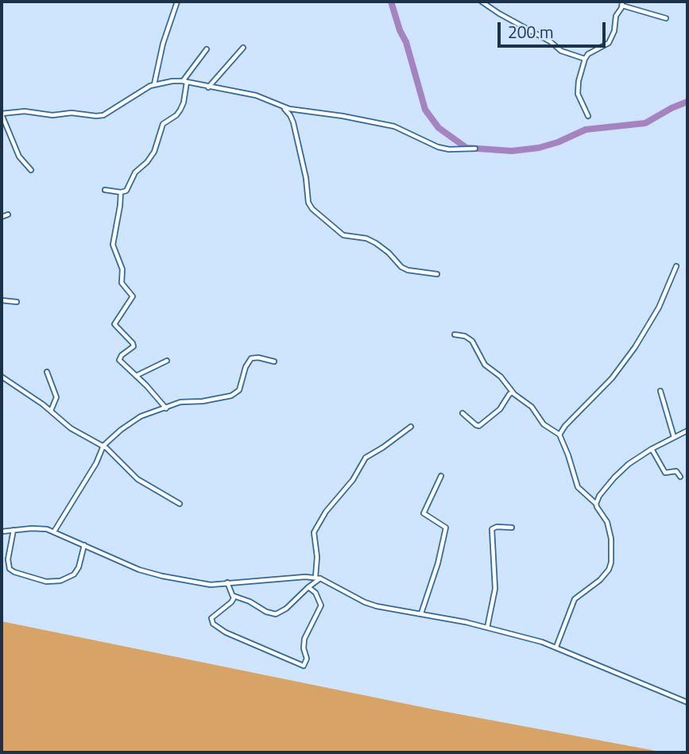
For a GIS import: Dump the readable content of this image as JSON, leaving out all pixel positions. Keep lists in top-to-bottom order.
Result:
{
  "scale_bar": "200 m"
}
